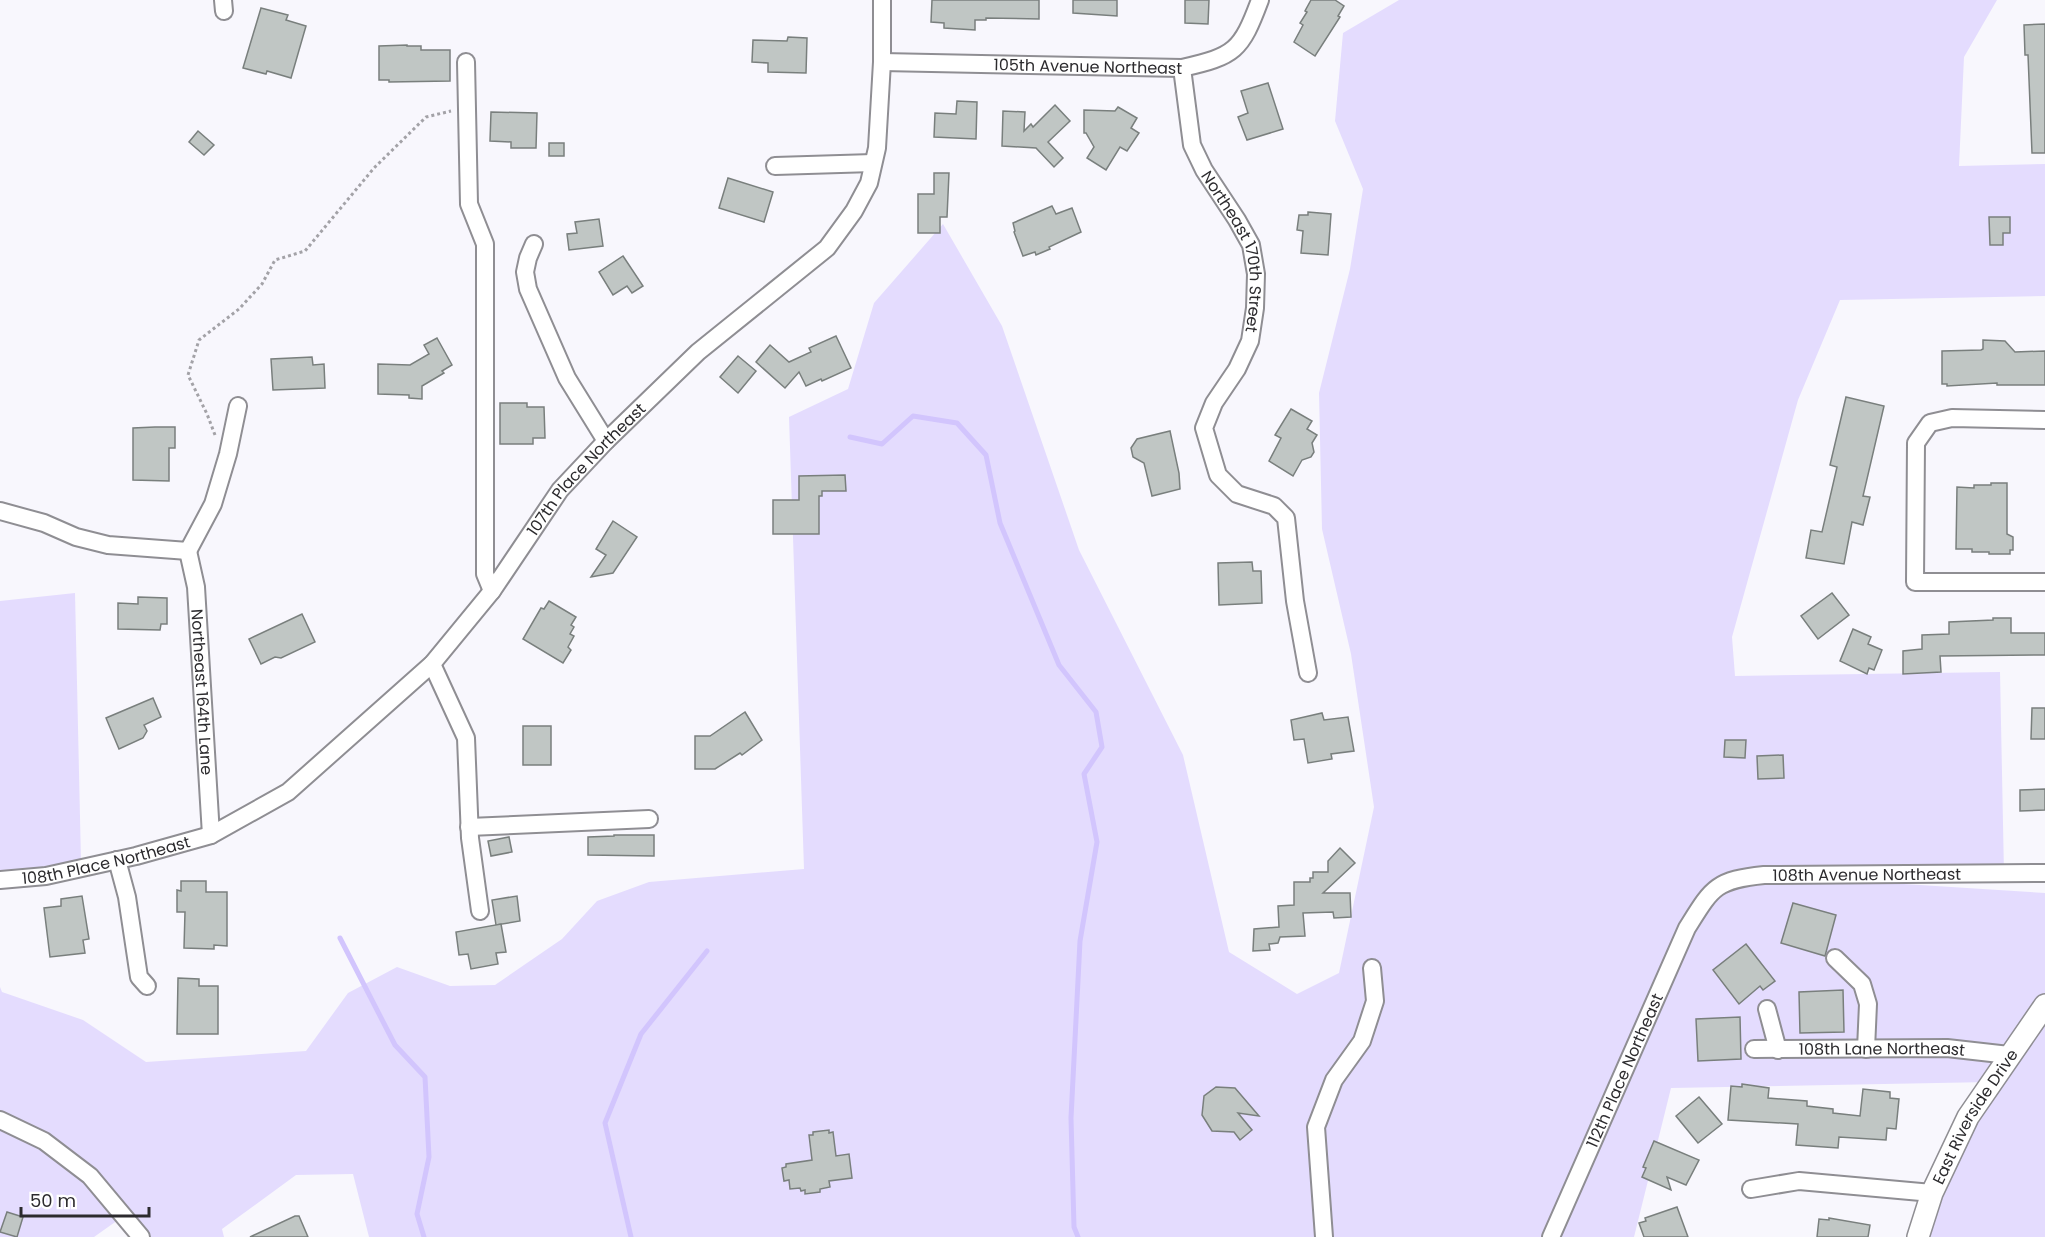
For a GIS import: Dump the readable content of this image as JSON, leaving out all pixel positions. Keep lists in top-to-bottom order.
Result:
{
  "streets": {
    "main road": ["East Riverside Drive"],
    "street": [
      "105th Avenue Northeast",
      "Northeast 170th Street",
      "107th Place Northeast",
      "Northeast 164th Lane",
      "108th Place Northeast",
      "108th Avenue Northeast",
      "108th Lane Northeast",
      "112th Place Northeast"
    ]
  },
  "crossings": [
    ["105th Avenue Northeast", "Northeast 170th Street"],
    ["105th Avenue Northeast", "107th Place Northeast"],
    ["107th Place Northeast", "Northeast 164th Lane"],
    ["107th Place Northeast", "108th Place Northeast"],
    ["Northeast 164th Lane", "108th Place Northeast"],
    ["108th Avenue Northeast", "112th Place Northeast"],
    ["108th Lane Northeast", "East Riverside Drive"]
  ],
  "scale_bar": "50 m"
}
